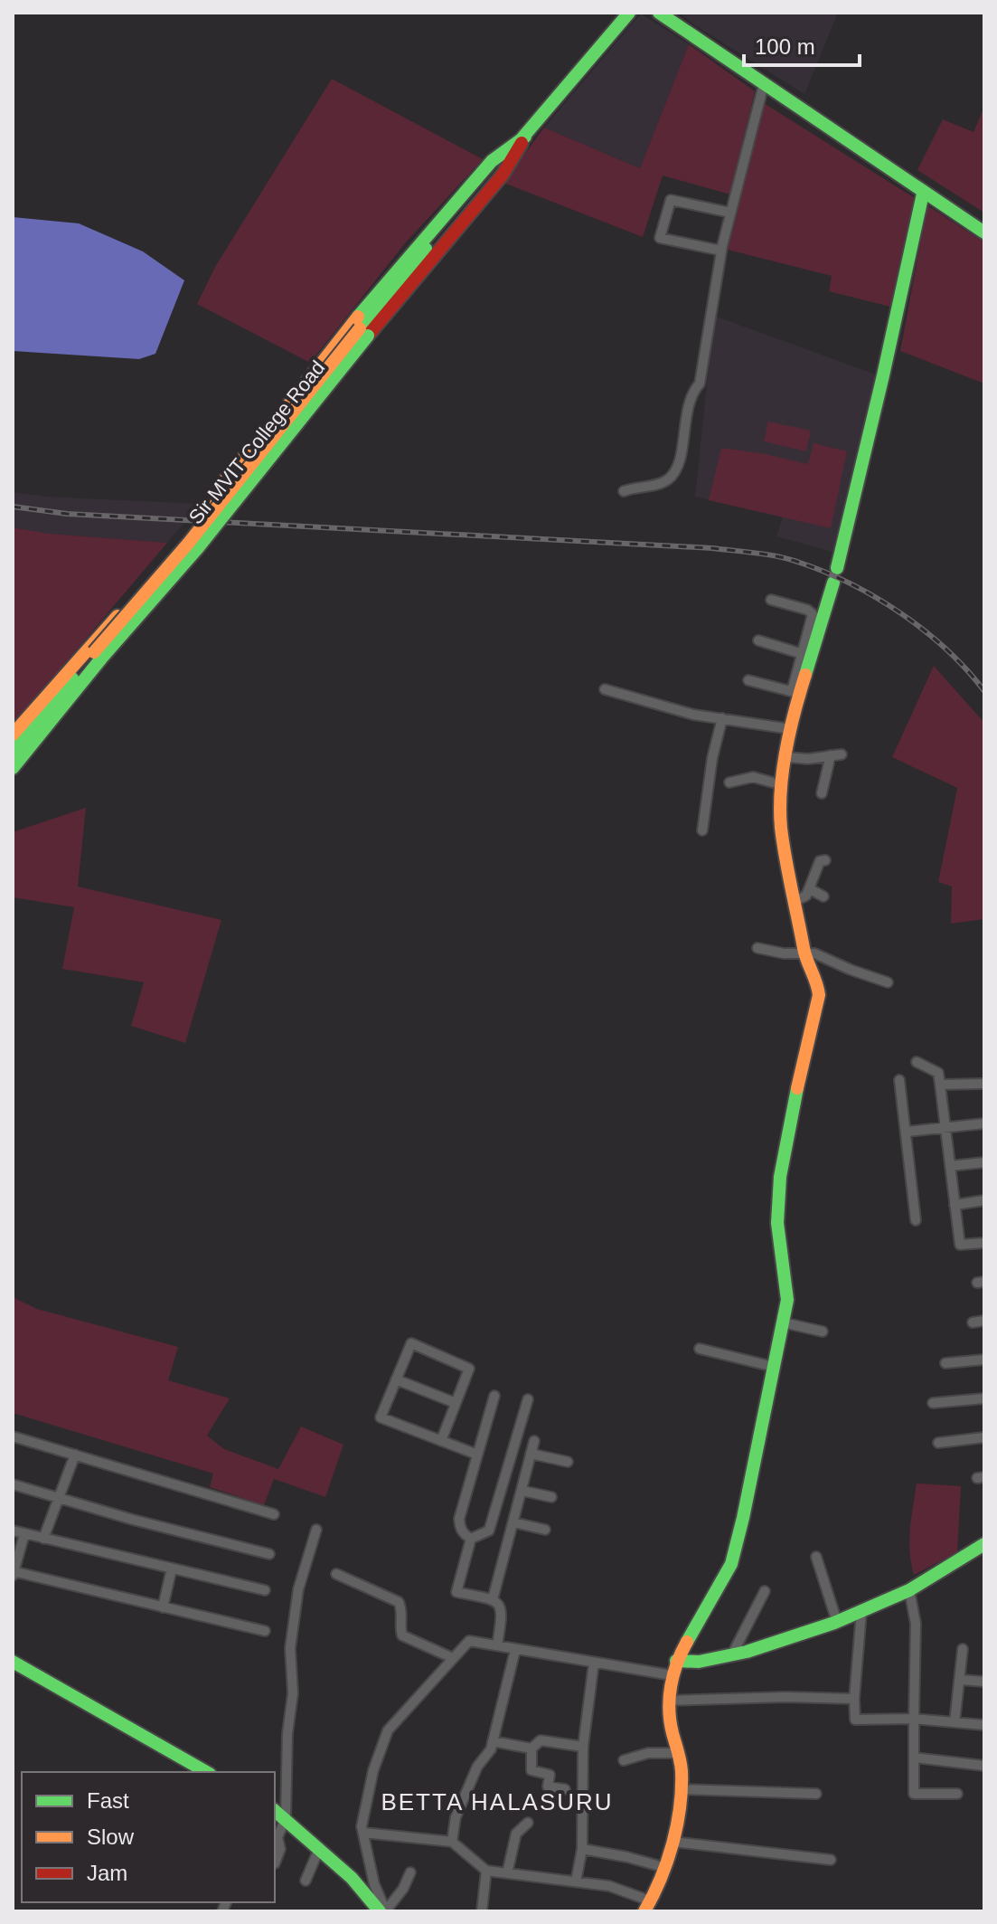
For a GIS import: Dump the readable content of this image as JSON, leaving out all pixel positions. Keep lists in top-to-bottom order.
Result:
{
  "streets": {
    "street": ["Sir MVIT College Road"]
  },
  "districts": ["BETTA HALASURU"],
  "legend": ["Fast", "Slow", "Jam"],
  "scale_bar": "100 m"
}
